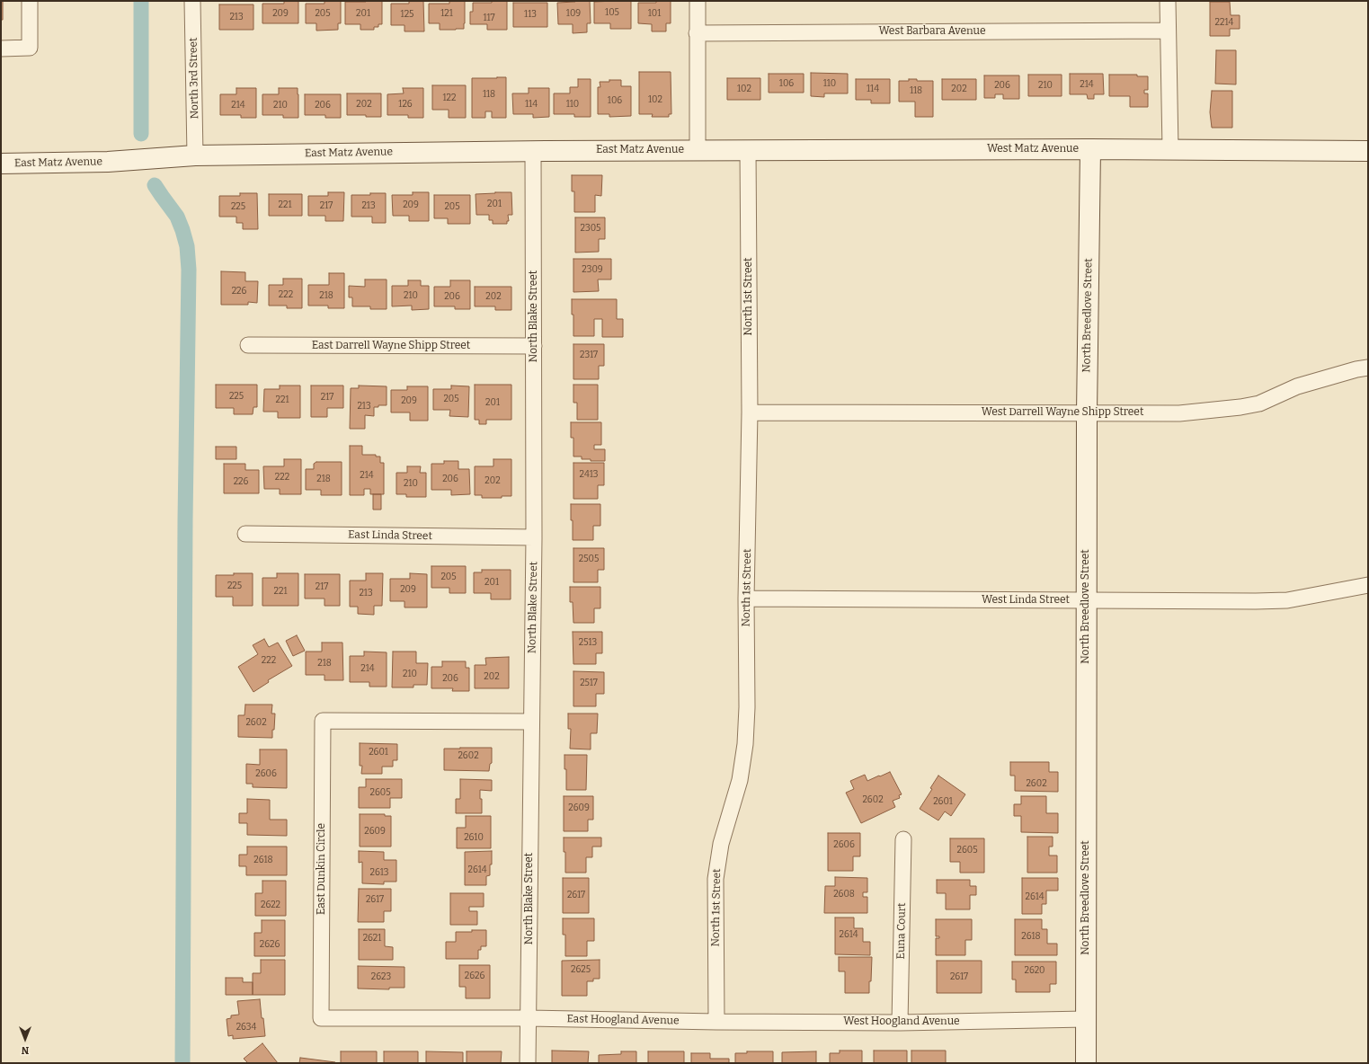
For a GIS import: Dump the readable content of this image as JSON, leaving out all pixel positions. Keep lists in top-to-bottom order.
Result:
{
  "streets": {
    "street": [
      "West Barbara Avenue",
      "North 3rd Street",
      "West Matz Avenue",
      "East Matz Avenue",
      "North 1st Street",
      "North Breedlove Street",
      "North Blake Street",
      "East Darrell Wayne Shipp Street",
      "West Darrell Wayne Shipp Street",
      "East Linda Street",
      "West Linda Street",
      "East Dunkin Circle",
      "Euna Court",
      "East Hoogland Avenue",
      "West Hoogland Avenue"
    ]
  },
  "crossings": [
    ["North 3rd Street", "East Matz Avenue"],
    ["West Matz Avenue", "East Matz Avenue"],
    ["West Matz Avenue", "North 1st Street"],
    ["West Matz Avenue", "North Breedlove Street"],
    ["East Matz Avenue", "North Blake Street"],
    ["North 1st Street", "West Darrell Wayne Shipp Street"],
    ["North 1st Street", "West Linda Street"],
    ["North 1st Street", "East Hoogland Avenue"],
    ["North 1st Street", "West Hoogland Avenue"],
    ["North Breedlove Street", "West Darrell Wayne Shipp Street"],
    ["North Breedlove Street", "West Linda Street"],
    ["North Breedlove Street", "West Hoogland Avenue"],
    ["North Blake Street", "East Darrell Wayne Shipp Street"],
    ["North Blake Street", "East Linda Street"],
    ["North Blake Street", "East Dunkin Circle"],
    ["North Blake Street", "East Hoogland Avenue"],
    ["East Dunkin Circle", "East Hoogland Avenue"],
    ["Euna Court", "West Hoogland Avenue"],
    ["East Hoogland Avenue", "West Hoogland Avenue"]
  ],
  "house_numbers": [
    "105",
    "209",
    "205",
    "201",
    "121",
    "109",
    "101",
    "125",
    "113",
    "213",
    "117",
    "2214",
    "106",
    "110",
    "214",
    "206",
    "210",
    "102",
    "114",
    "202",
    "118",
    "118",
    "122",
    "102",
    "106",
    "202",
    "126",
    "114",
    "110",
    "214",
    "210",
    "206",
    "201",
    "221",
    "209",
    "217",
    "213",
    "225",
    "205",
    "2305",
    "2309",
    "226",
    "222",
    "218",
    "210",
    "206",
    "202",
    "2317",
    "225",
    "217",
    "205",
    "221",
    "209",
    "201",
    "213",
    "2413",
    "214",
    "222",
    "218",
    "206",
    "202",
    "226",
    "210",
    "2505",
    "205",
    "201",
    "225",
    "217",
    "209",
    "221",
    "213",
    "2513",
    "222",
    "218",
    "214",
    "210",
    "202",
    "206",
    "2517",
    "2602",
    "2601",
    "2602",
    "2606",
    "2602",
    "2605",
    "2602",
    "2601",
    "2609",
    "2609",
    "2610",
    "2606",
    "2605",
    "2618",
    "2614",
    "2613",
    "2608",
    "2617",
    "2614",
    "2617",
    "2622",
    "2614",
    "2618",
    "2621",
    "2626",
    "2625",
    "2620",
    "2626",
    "2623",
    "2617",
    "2634"
  ],
  "north": "bottom"
}
